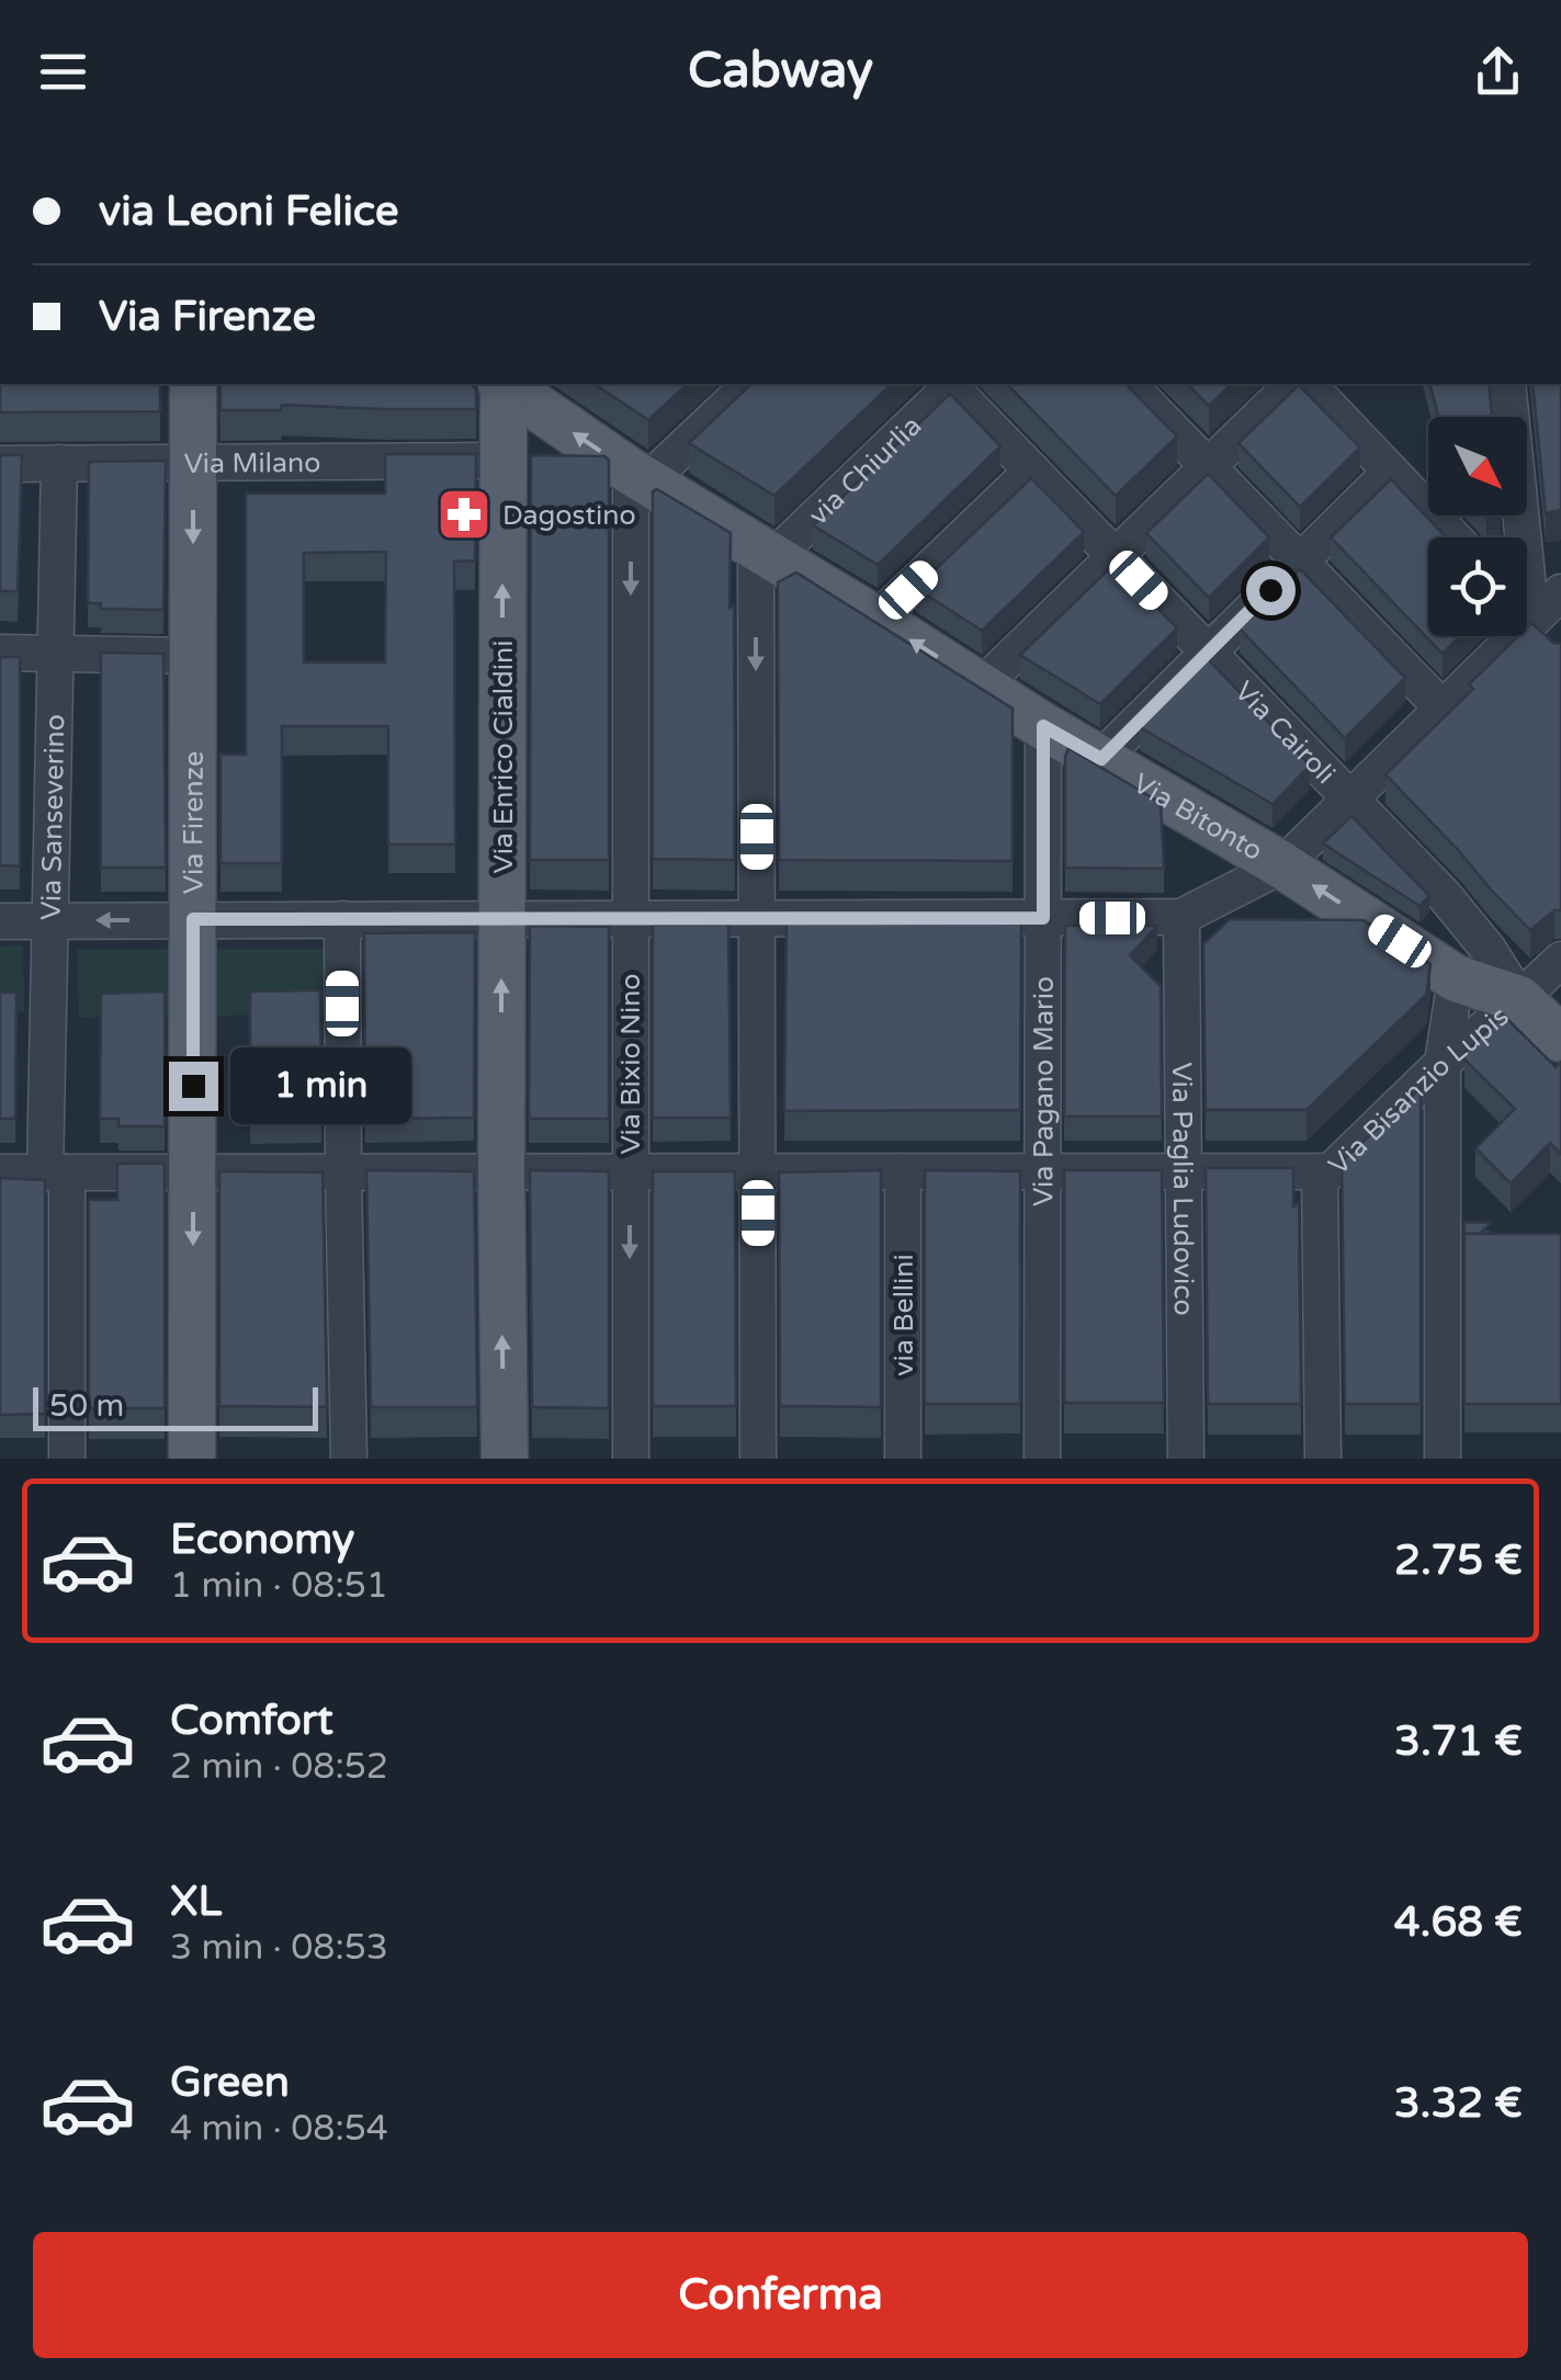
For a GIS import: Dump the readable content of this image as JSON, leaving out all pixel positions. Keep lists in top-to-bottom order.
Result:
{
  "streets": {
    "main road": ["Via Enrico Cialdini", "Via Bitonto", "Via Firenze"],
    "street": [
      "Via Milano",
      "via Chiurlia",
      "Via Cairoli",
      "Via Sanseverino",
      "Via Bixio Nino",
      "Via Bisanzio Lupis",
      "Via Pagano Mario",
      "Via Paglia Ludovico",
      "via Bellini"
    ]
  },
  "crossings": [
    ["Via Milano", "Via Enrico Cialdini"],
    ["Via Milano", "Via Sanseverino"],
    ["Via Milano", "Via Firenze"],
    ["via Chiurlia", "Via Bitonto"],
    ["Via Cairoli", "Via Bitonto"],
    ["Via Cairoli", "Via Bisanzio Lupis"],
    ["Via Enrico Cialdini", "Via Bitonto"],
    ["Via Enrico Cialdini", "Via Bisanzio Lupis"],
    ["Via Bitonto", "Via Bixio Nino"],
    ["Via Bitonto", "Via Bisanzio Lupis"],
    ["Via Bitonto", "Via Pagano Mario"],
    ["Via Sanseverino", "Via Bisanzio Lupis"],
    ["Via Firenze", "Via Bisanzio Lupis"],
    ["Via Bixio Nino", "Via Bisanzio Lupis"],
    ["Via Bisanzio Lupis", "Via Pagano Mario"],
    ["Via Bisanzio Lupis", "Via Paglia Ludovico"],
    ["Via Bisanzio Lupis", "via Bellini"]
  ],
  "one_way": ["Via Enrico Cialdini", "Via Bitonto", "Via Firenze"],
  "places": {
    "pharmacy": ["Dagostino"]
  },
  "scale_bar": "50 m",
  "north": "bottom right",
  "page": {
    "header": "Cabway",
    "banner": ["via Leoni Felice", "Via Firenze"],
    "bubble": "1 min",
    "scale": "50 m",
    "list": [
      {
        "name": "Economy",
        "note": "1 min · 08:51",
        "value": "2.75 €"
      },
      {
        "name": "Comfort",
        "note": "2 min · 08:52",
        "value": "3.71 €"
      },
      {
        "name": "XL",
        "note": "3 min · 08:53",
        "value": "4.68 €"
      },
      {
        "name": "Green",
        "note": "4 min · 08:54",
        "value": "3.32 €"
      }
    ],
    "buttons": "Conferma"
  }
}
